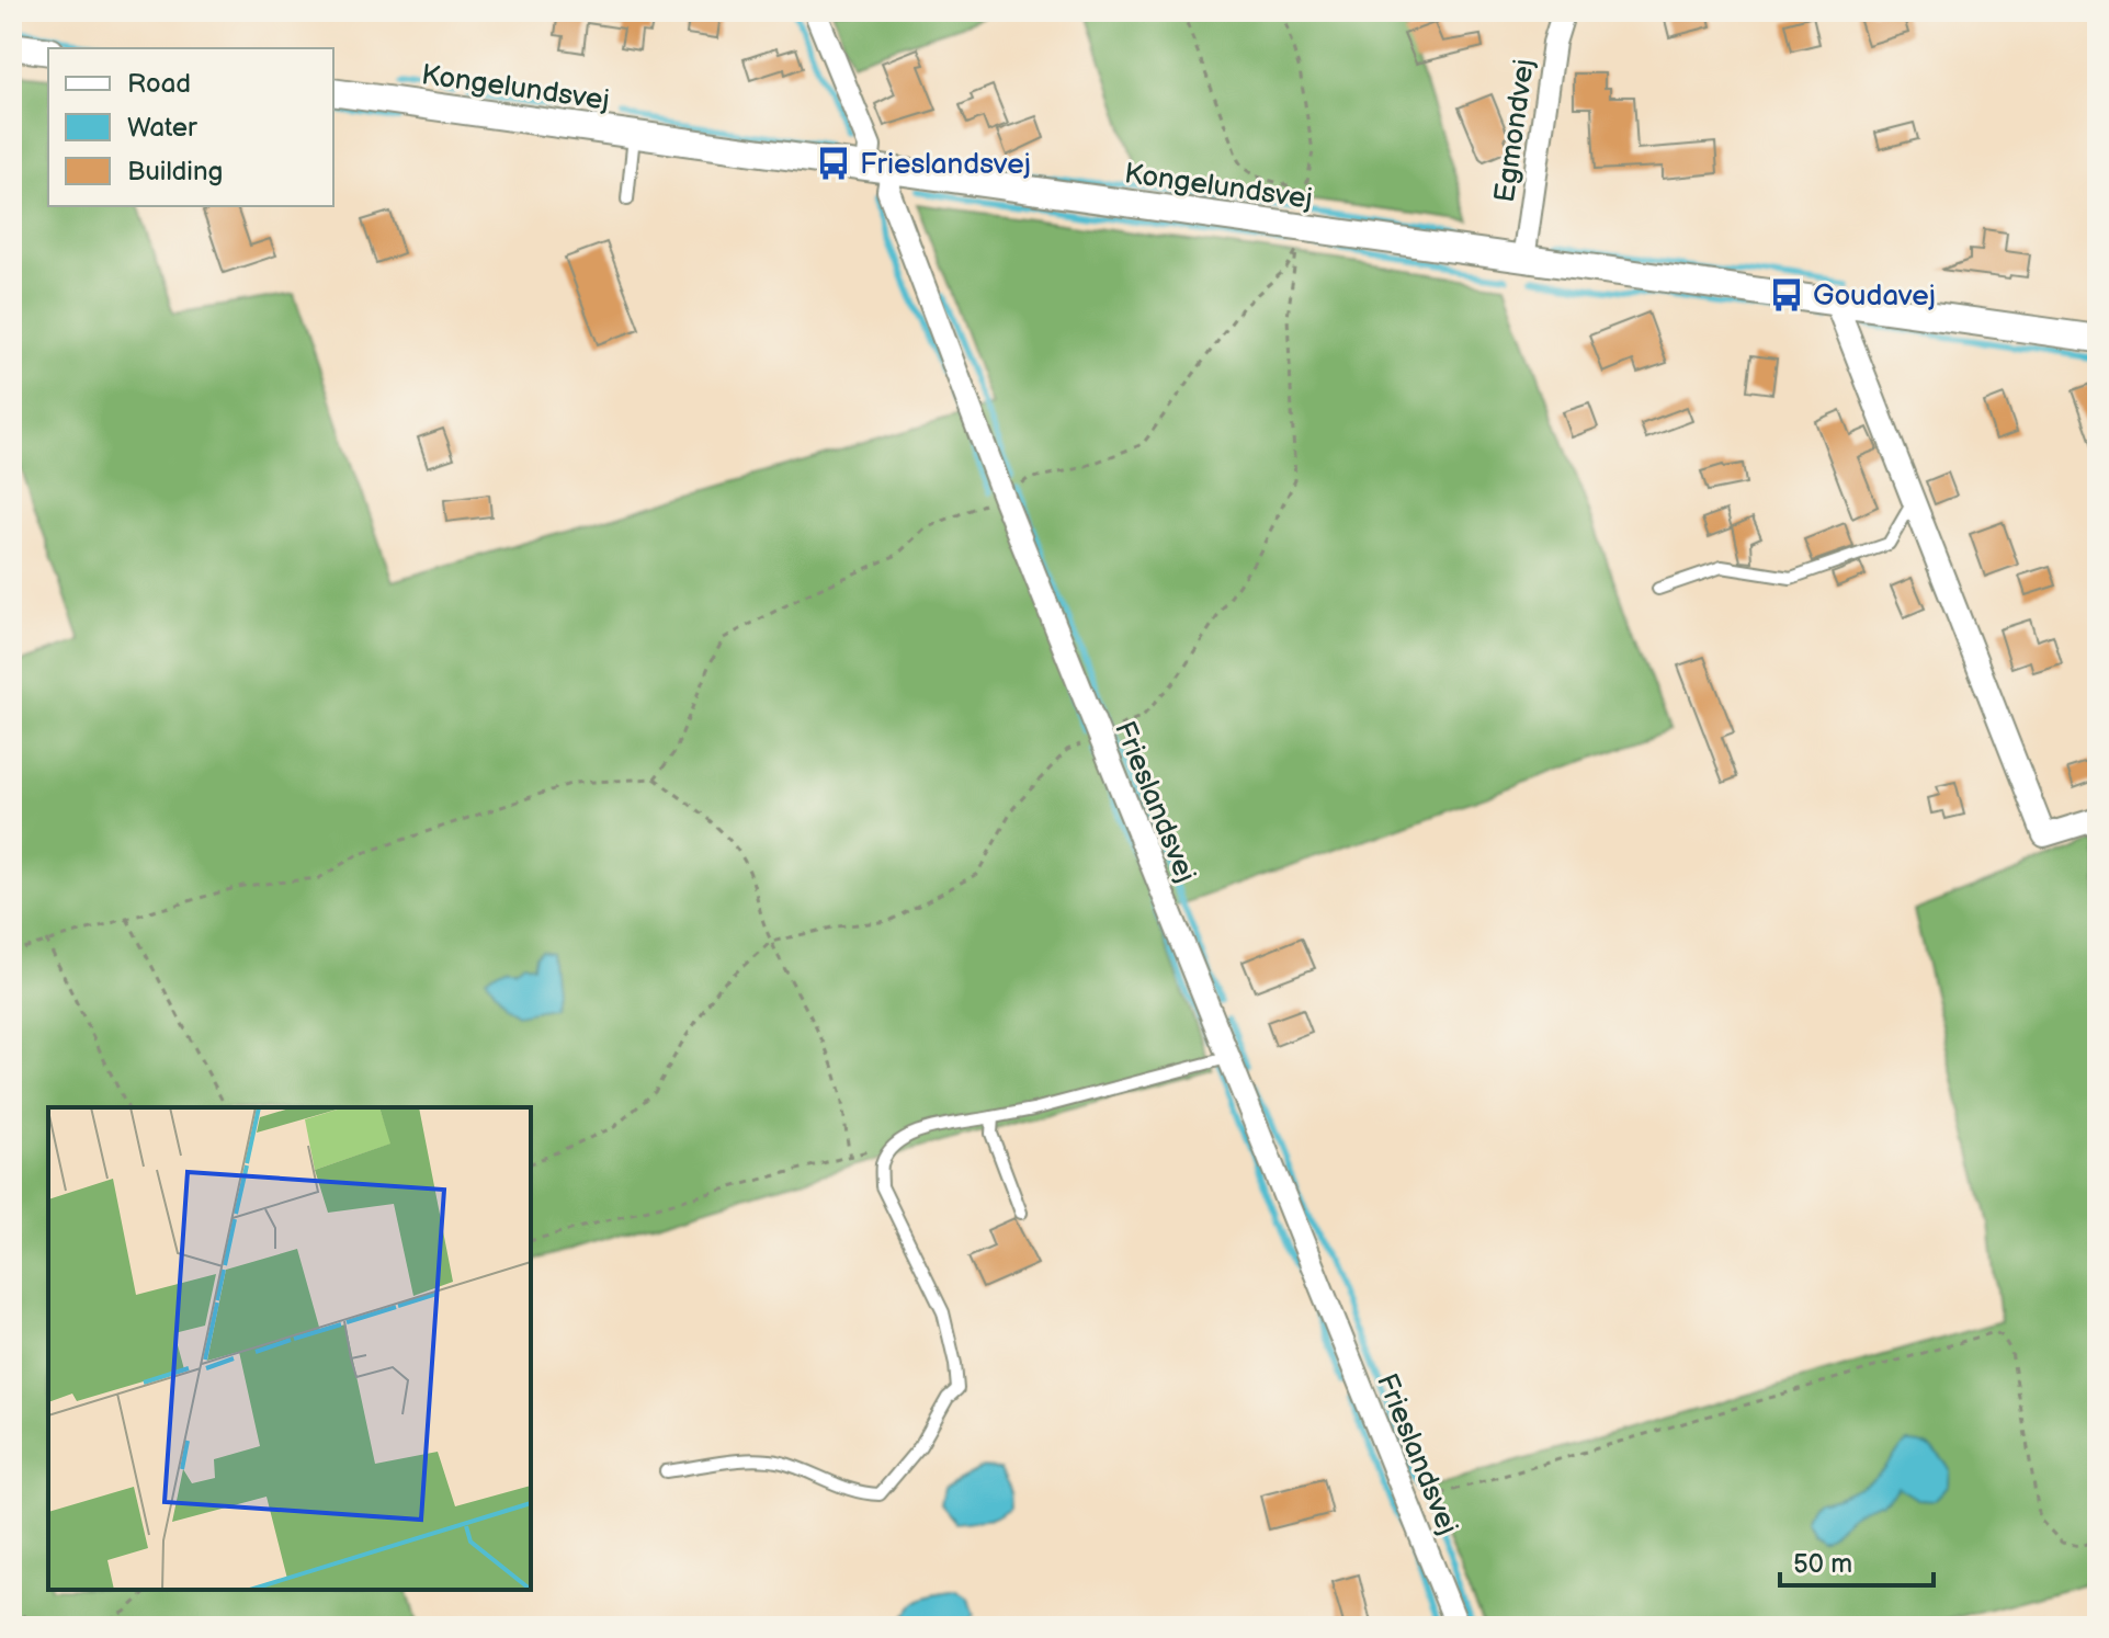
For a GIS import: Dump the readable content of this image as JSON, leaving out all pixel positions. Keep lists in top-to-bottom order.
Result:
{
  "streets": {
    "street": ["Kongelundsvej", "Egmondvej", "Frieslandsvej"]
  },
  "crossings": [
    ["Kongelundsvej", "Egmondvej"],
    ["Kongelundsvej", "Frieslandsvej"]
  ],
  "places": {
    "bus stop": ["Frieslandsvej", "Goudavej"]
  },
  "legend": ["Road", "Water", "Building"],
  "scale_bar": "50 m"
}
